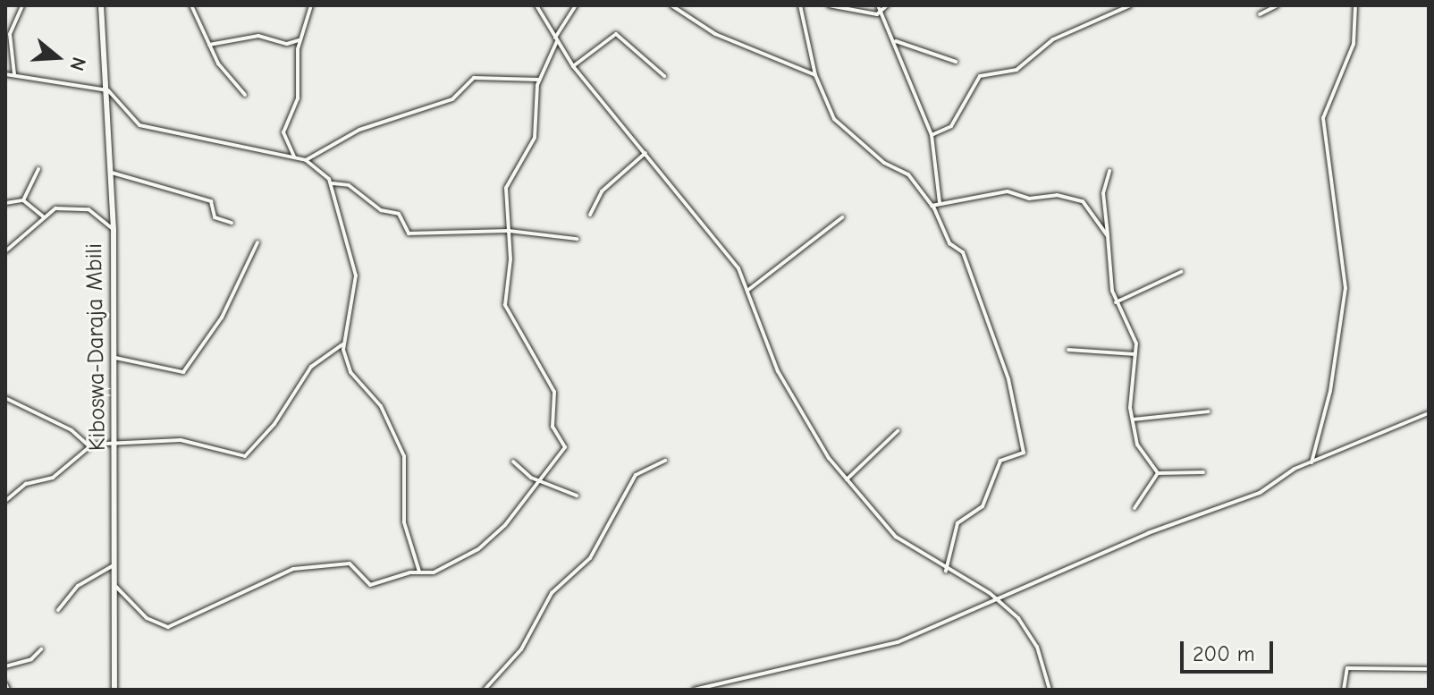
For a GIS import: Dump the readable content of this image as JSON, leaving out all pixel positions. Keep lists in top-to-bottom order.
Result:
{
  "streets": {
    "main road": ["Kiboswa-Daraja Mbili"]
  },
  "scale_bar": "200 m",
  "north": "right"
}
